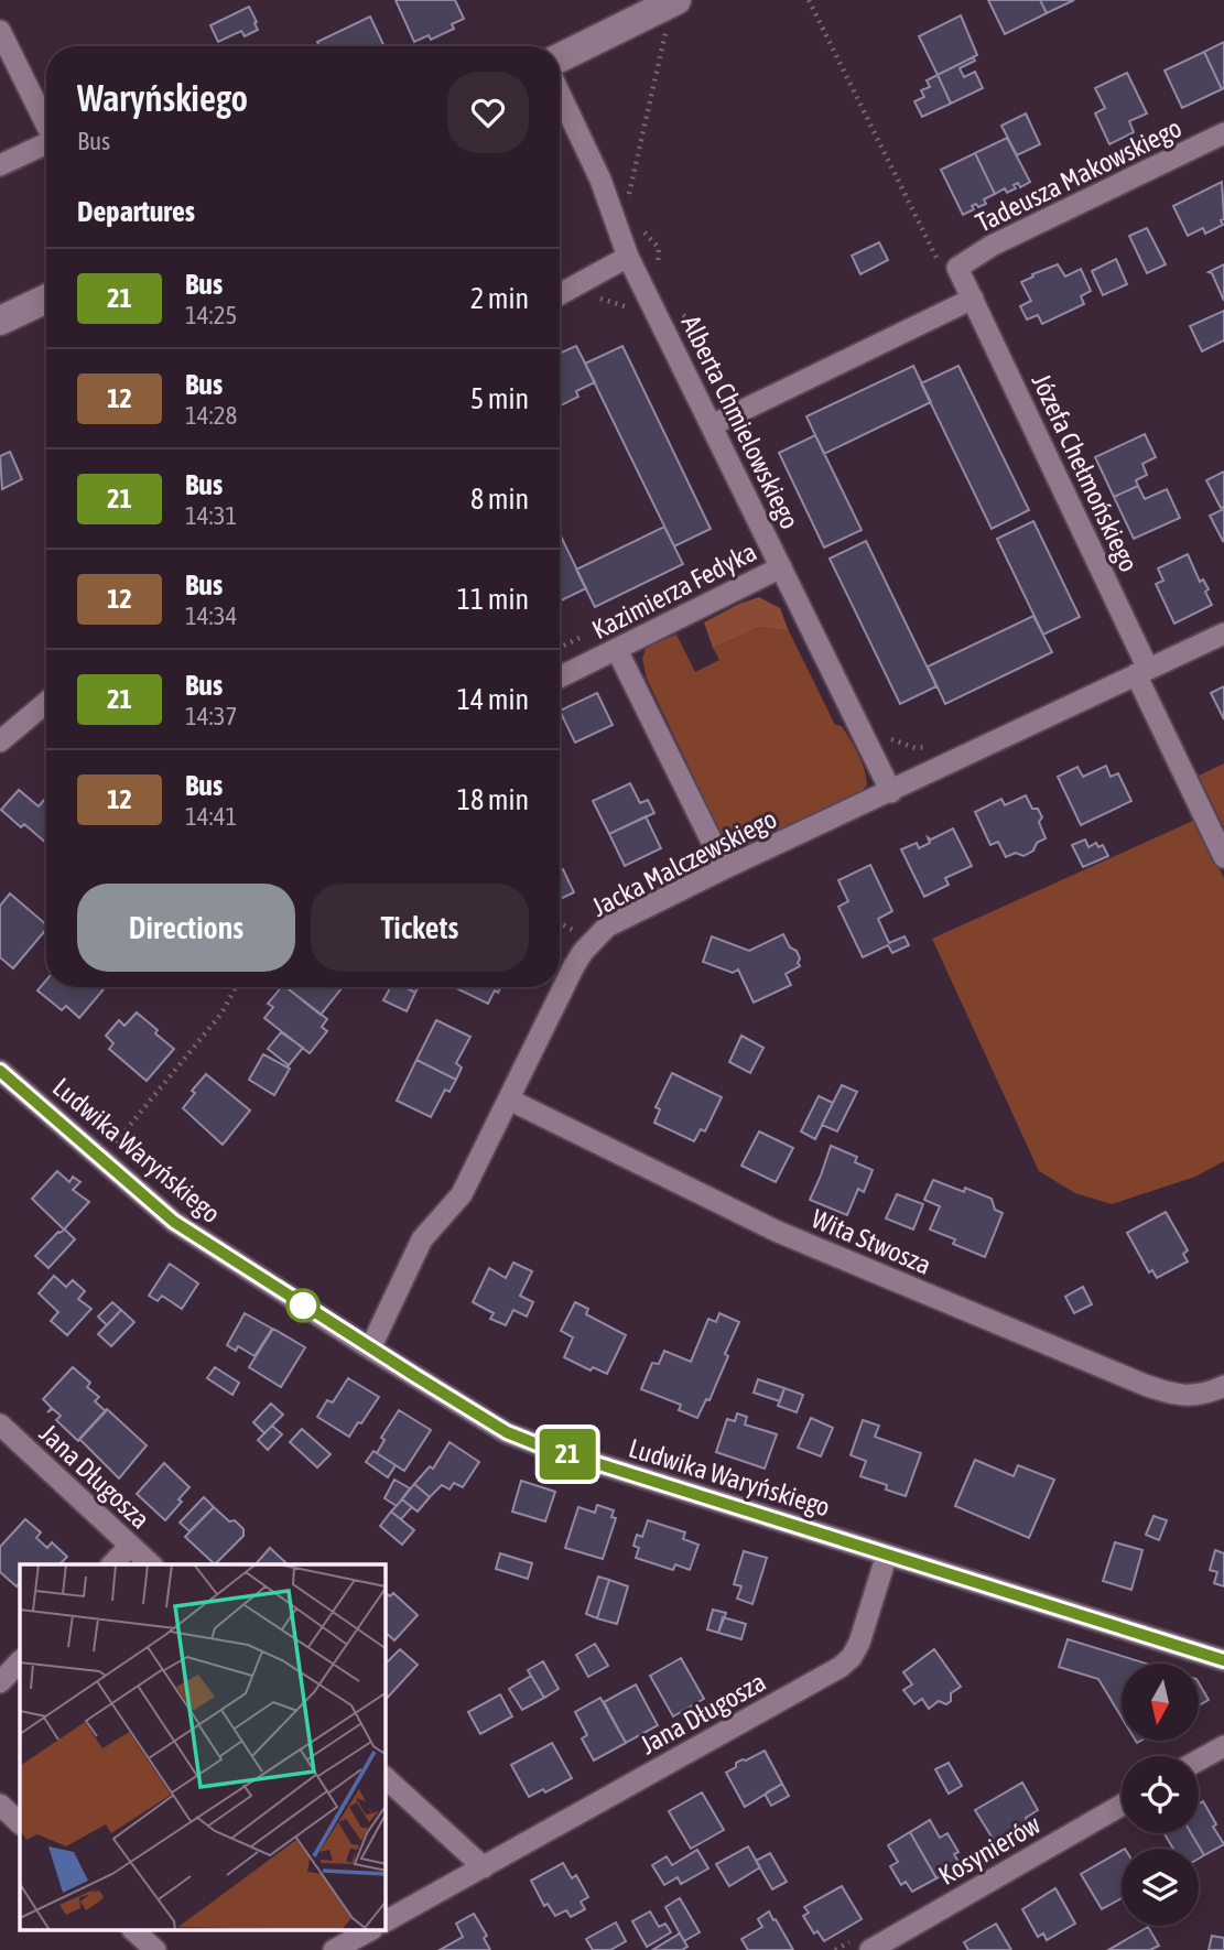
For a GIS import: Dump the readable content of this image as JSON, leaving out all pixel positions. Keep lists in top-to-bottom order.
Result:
{
  "streets": {
    "street": [
      "Tadeusza Makowskiego",
      "Alberta Chmielowskiego",
      "Józefa Chełmońskiego",
      "Kazimierza Fedyka",
      "Jacka Malczewskiego",
      "Ludwika Waryńskiego",
      "Wita Stwosza",
      "Jana Długosza",
      "Kosynierów"
    ]
  },
  "crossings": [
    ["Tadeusza Makowskiego", "Józefa Chełmońskiego"],
    ["Alberta Chmielowskiego", "Kazimierza Fedyka"],
    ["Alberta Chmielowskiego", "Jacka Malczewskiego"],
    ["Józefa Chełmońskiego", "Jacka Malczewskiego"],
    ["Jacka Malczewskiego", "Ludwika Waryńskiego"],
    ["Jacka Malczewskiego", "Wita Stwosza"],
    ["Ludwika Waryńskiego", "Jana Długosza"]
  ],
  "lines": ["bus line 21"],
  "north": "bottom",
  "page": {
    "on_map": "21",
    "heading": [
      ["Waryńskiego", "Bus"],
      "Departures"
    ],
    "list": [
      {
        "mark": "21",
        "name": "Bus",
        "note": "14:25",
        "value": "2 min"
      },
      {
        "mark": "12",
        "name": "Bus",
        "note": "14:28",
        "value": "5 min"
      },
      {
        "mark": "21",
        "name": "Bus",
        "note": "14:31",
        "value": "8 min"
      },
      {
        "mark": "12",
        "name": "Bus",
        "note": "14:34",
        "value": "11 min"
      },
      {
        "mark": "21",
        "name": "Bus",
        "note": "14:37",
        "value": "14 min"
      },
      {
        "mark": "12",
        "name": "Bus",
        "note": "14:41",
        "value": "18 min"
      }
    ],
    "buttons": ["Directions", "Tickets"]
  }
}
